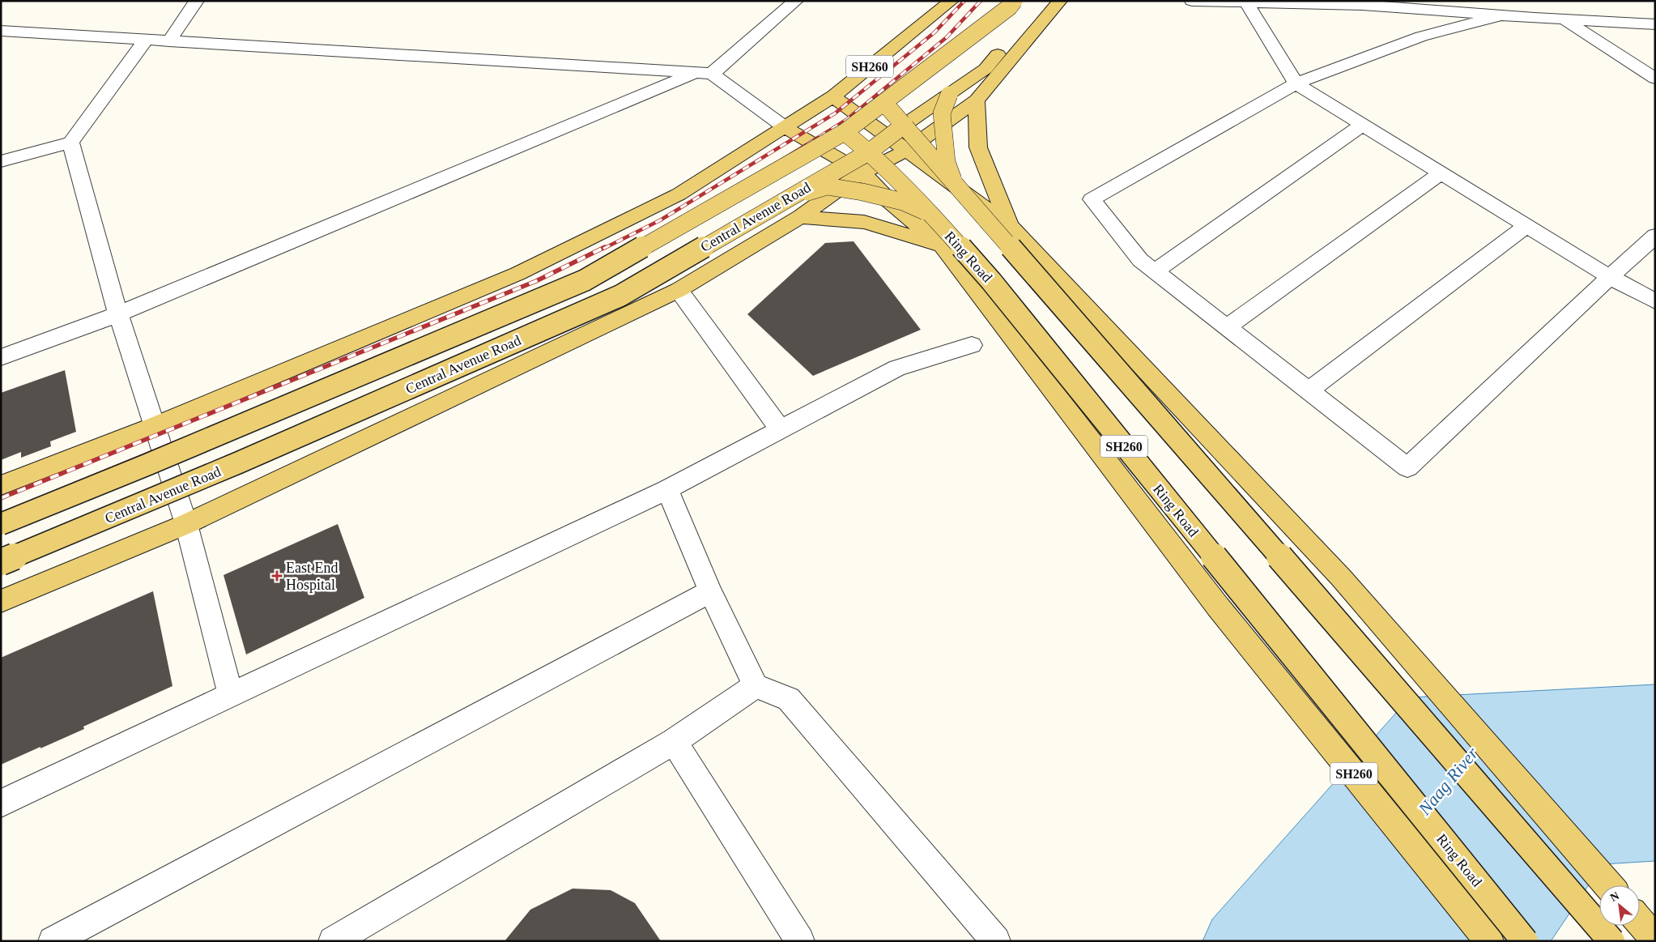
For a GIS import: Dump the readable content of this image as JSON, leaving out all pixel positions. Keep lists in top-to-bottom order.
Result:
{
  "streets": {
    "main road": ["SH260", "Central Avenue Road", "Ring Road"]
  },
  "crossings": [
    ["SH260", "Central Avenue Road"],
    ["SH260", "Ring Road"],
    ["Central Avenue Road", "Ring Road"]
  ],
  "water": ["Naag River"],
  "places": {
    "health": ["East End Hospital"]
  },
  "north": "top left"
}
